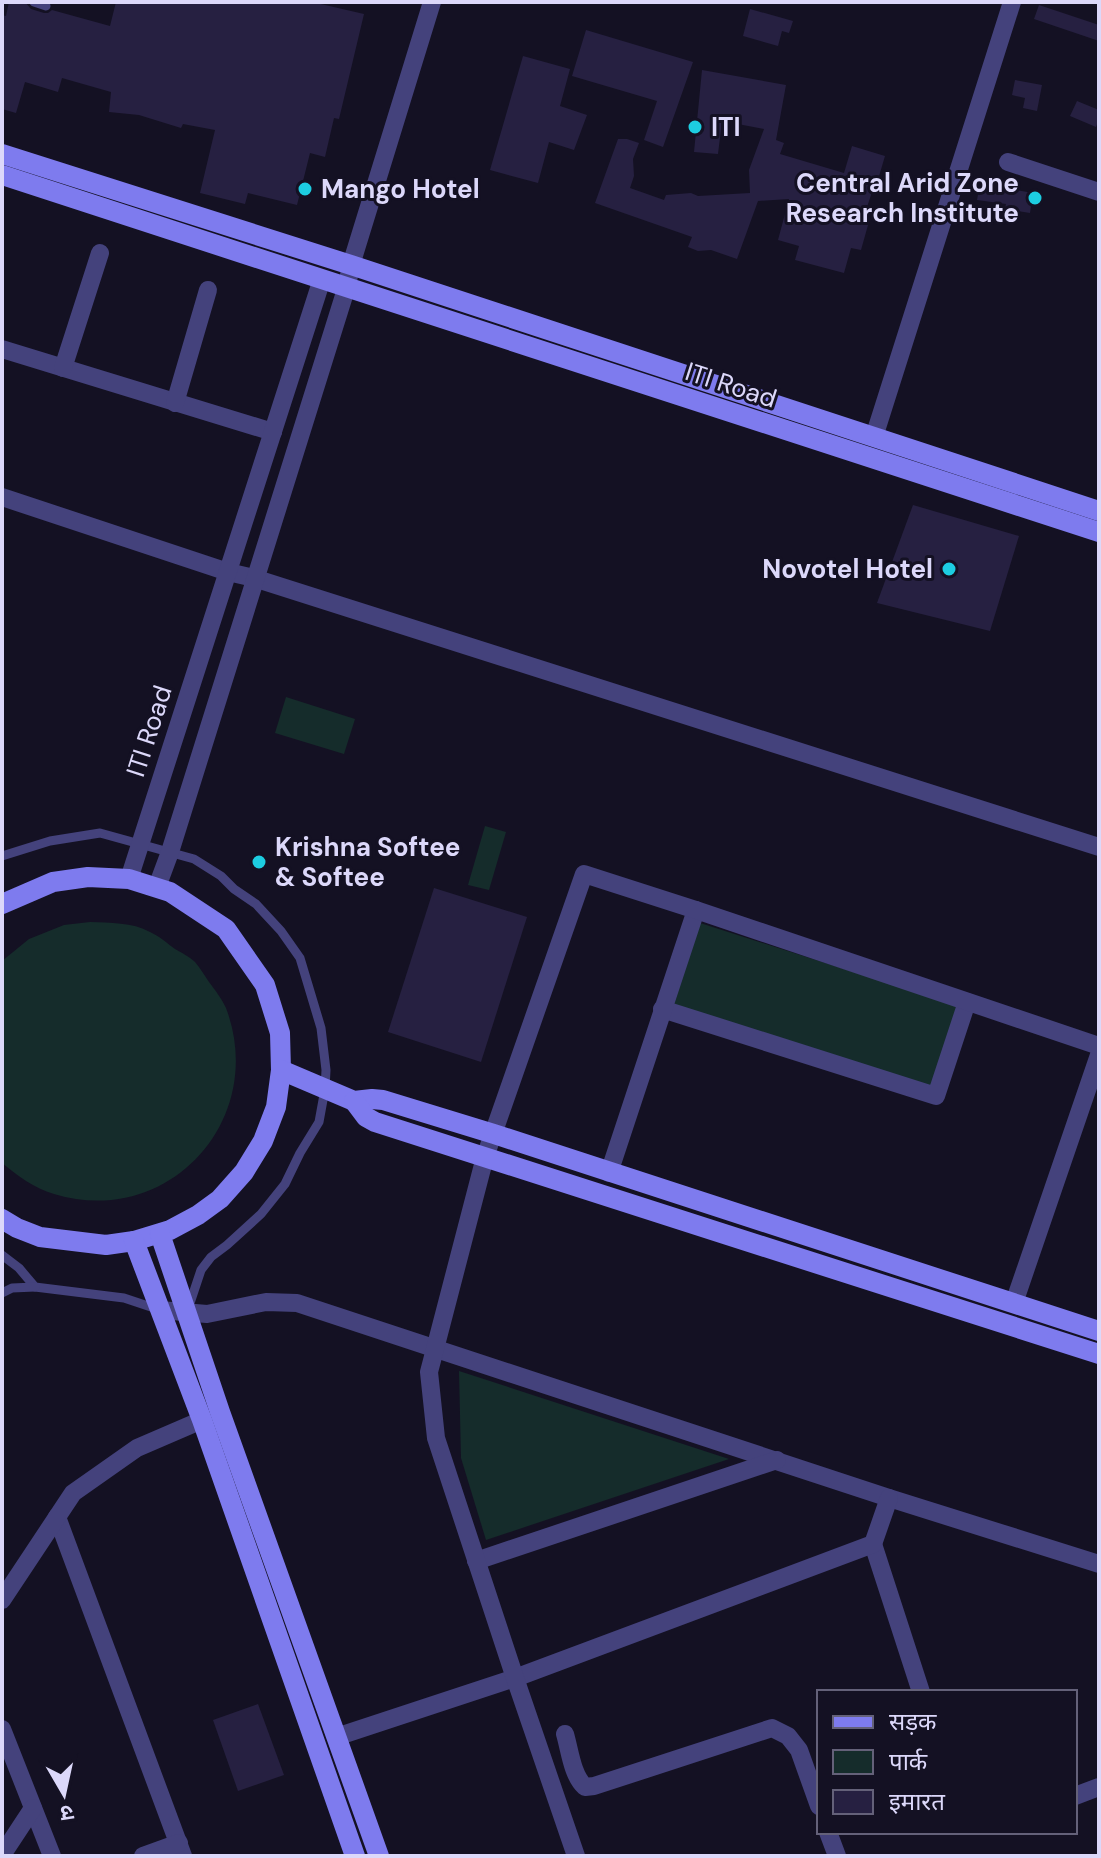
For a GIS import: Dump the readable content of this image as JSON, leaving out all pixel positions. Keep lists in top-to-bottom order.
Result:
{
  "streets": {
    "street": ["ITI Road"]
  },
  "places": [
    "ITI",
    "Mango Hotel",
    "Central Arid Zone Research Institute",
    "Novotel Hotel",
    "Krishna Softee & Softee"
  ],
  "legend": ["सड़क", "पार्क", "इमारत"],
  "north": "bottom"
}
